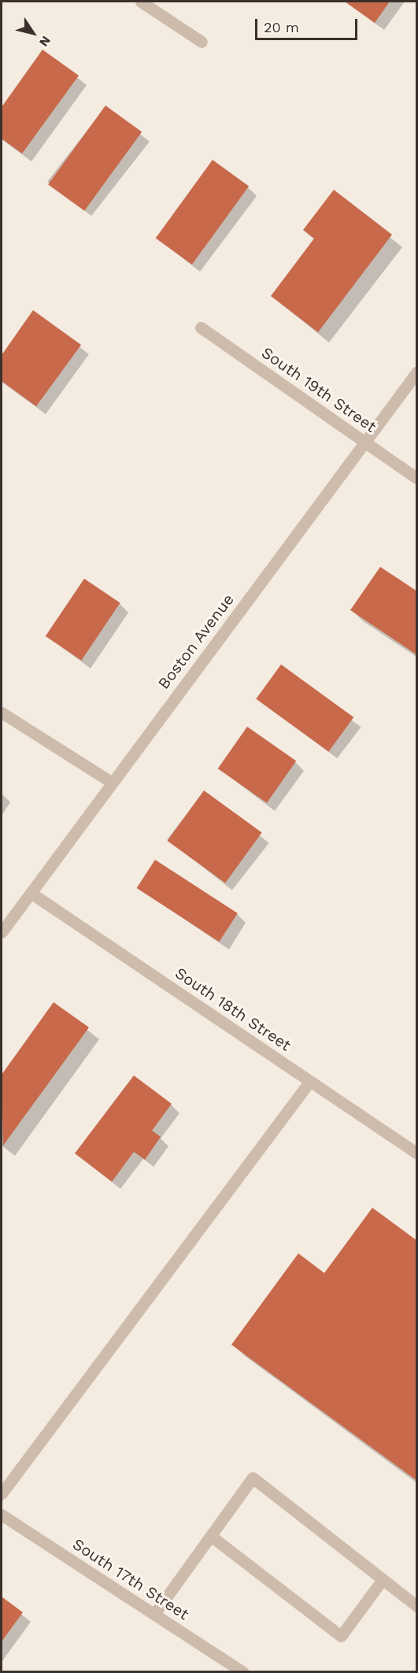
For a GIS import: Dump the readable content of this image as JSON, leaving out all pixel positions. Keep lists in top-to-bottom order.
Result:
{
  "streets": {
    "street": [
      "South 19th Street",
      "Boston Avenue",
      "South 18th Street",
      "South 17th Street"
    ]
  },
  "crossings": [
    ["South 19th Street", "Boston Avenue"],
    ["Boston Avenue", "South 18th Street"]
  ],
  "scale_bar": "20 m",
  "north": "bottom right"
}
